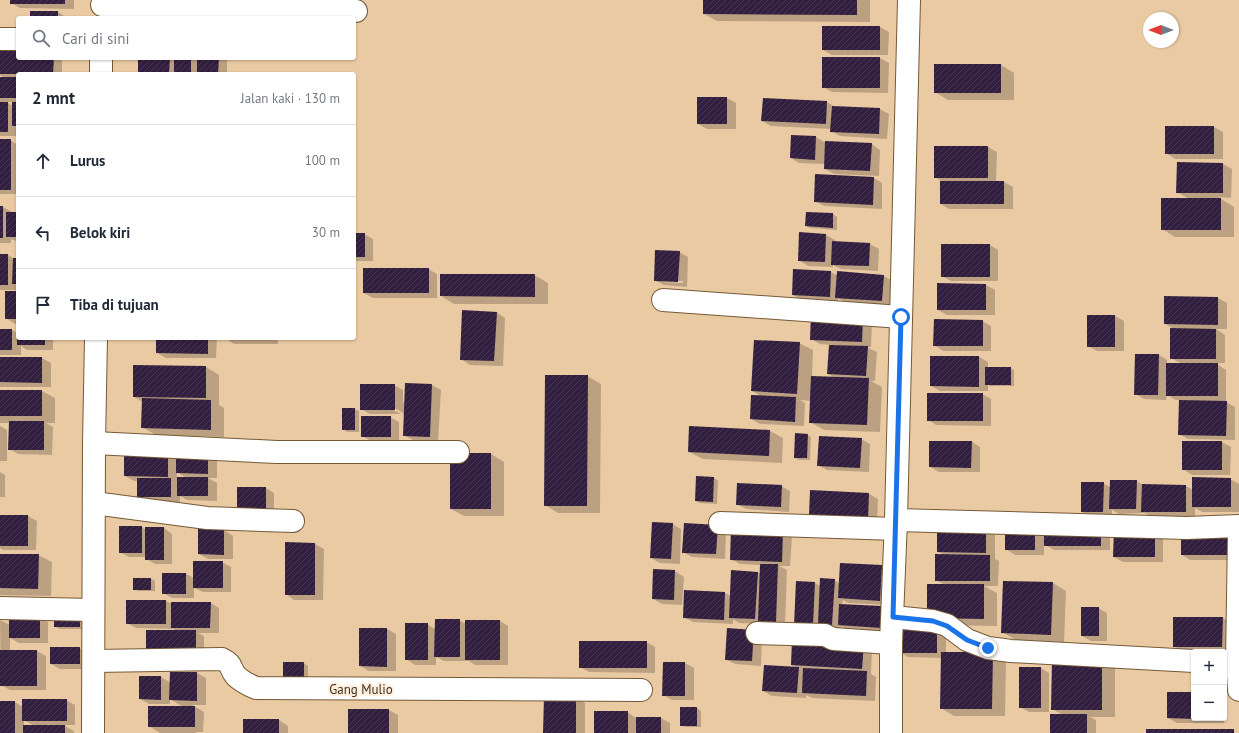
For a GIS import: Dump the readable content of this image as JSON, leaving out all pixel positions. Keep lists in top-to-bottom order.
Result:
{
  "streets": {
    "street": ["Gang Mulio"]
  },
  "north": "left",
  "page": {
    "search": "Cari di sini",
    "heading": ["2 mnt", "Jalan kaki · 130 m"],
    "list": [
      ["Lurus", "100 m"],
      ["Belok kiri", "30 m"],
      "Tiba di tujuan"
    ],
    "map_buttons": ["+", "−"]
  }
}
